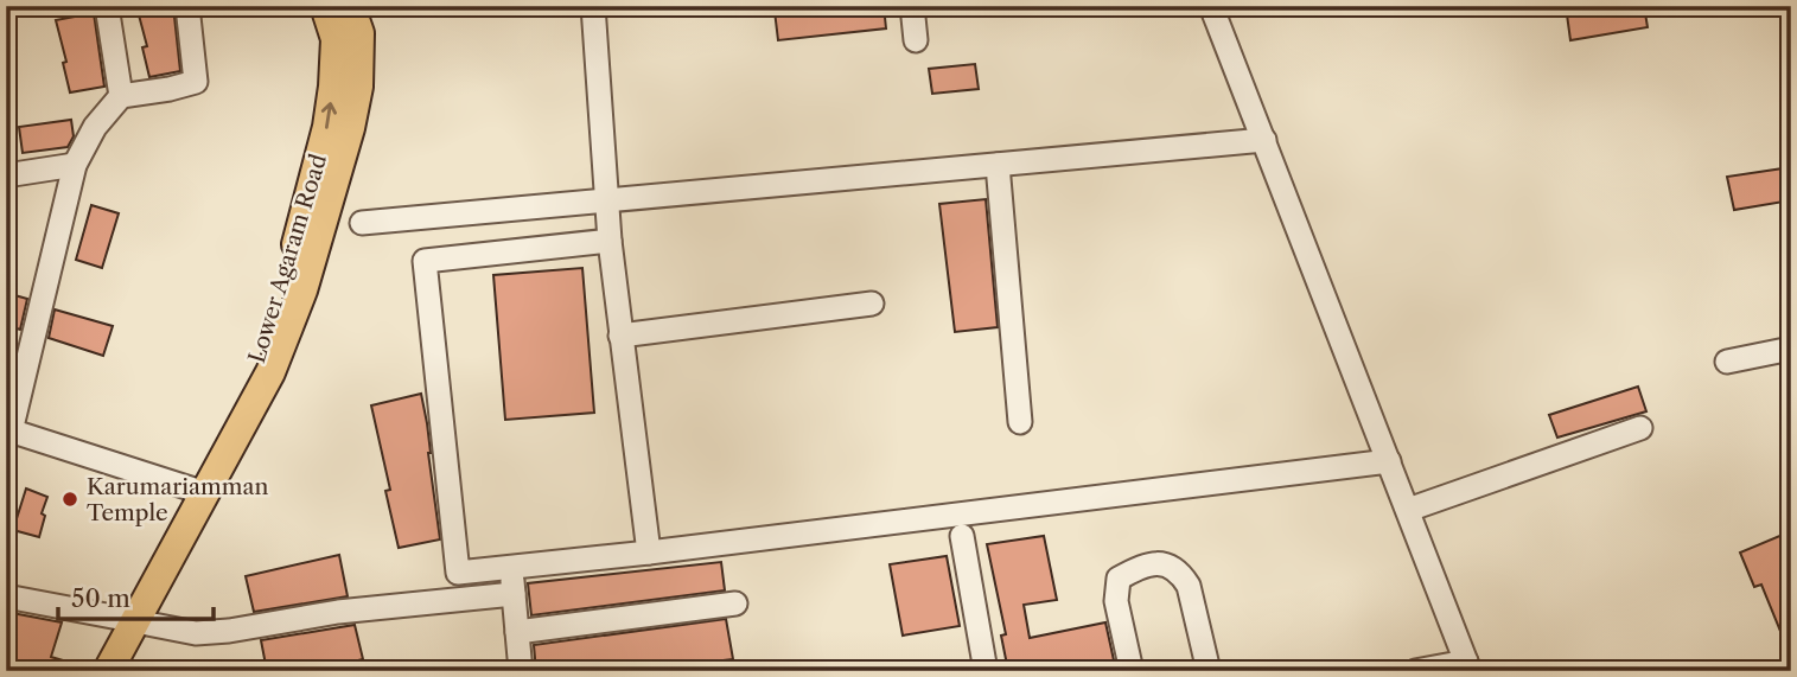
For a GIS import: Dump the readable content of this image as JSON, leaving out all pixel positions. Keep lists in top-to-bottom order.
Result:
{
  "streets": {
    "main road": ["Lower Agaram Road"]
  },
  "places": ["Karumariamman Temple"],
  "scale_bar": "50 m"
}
